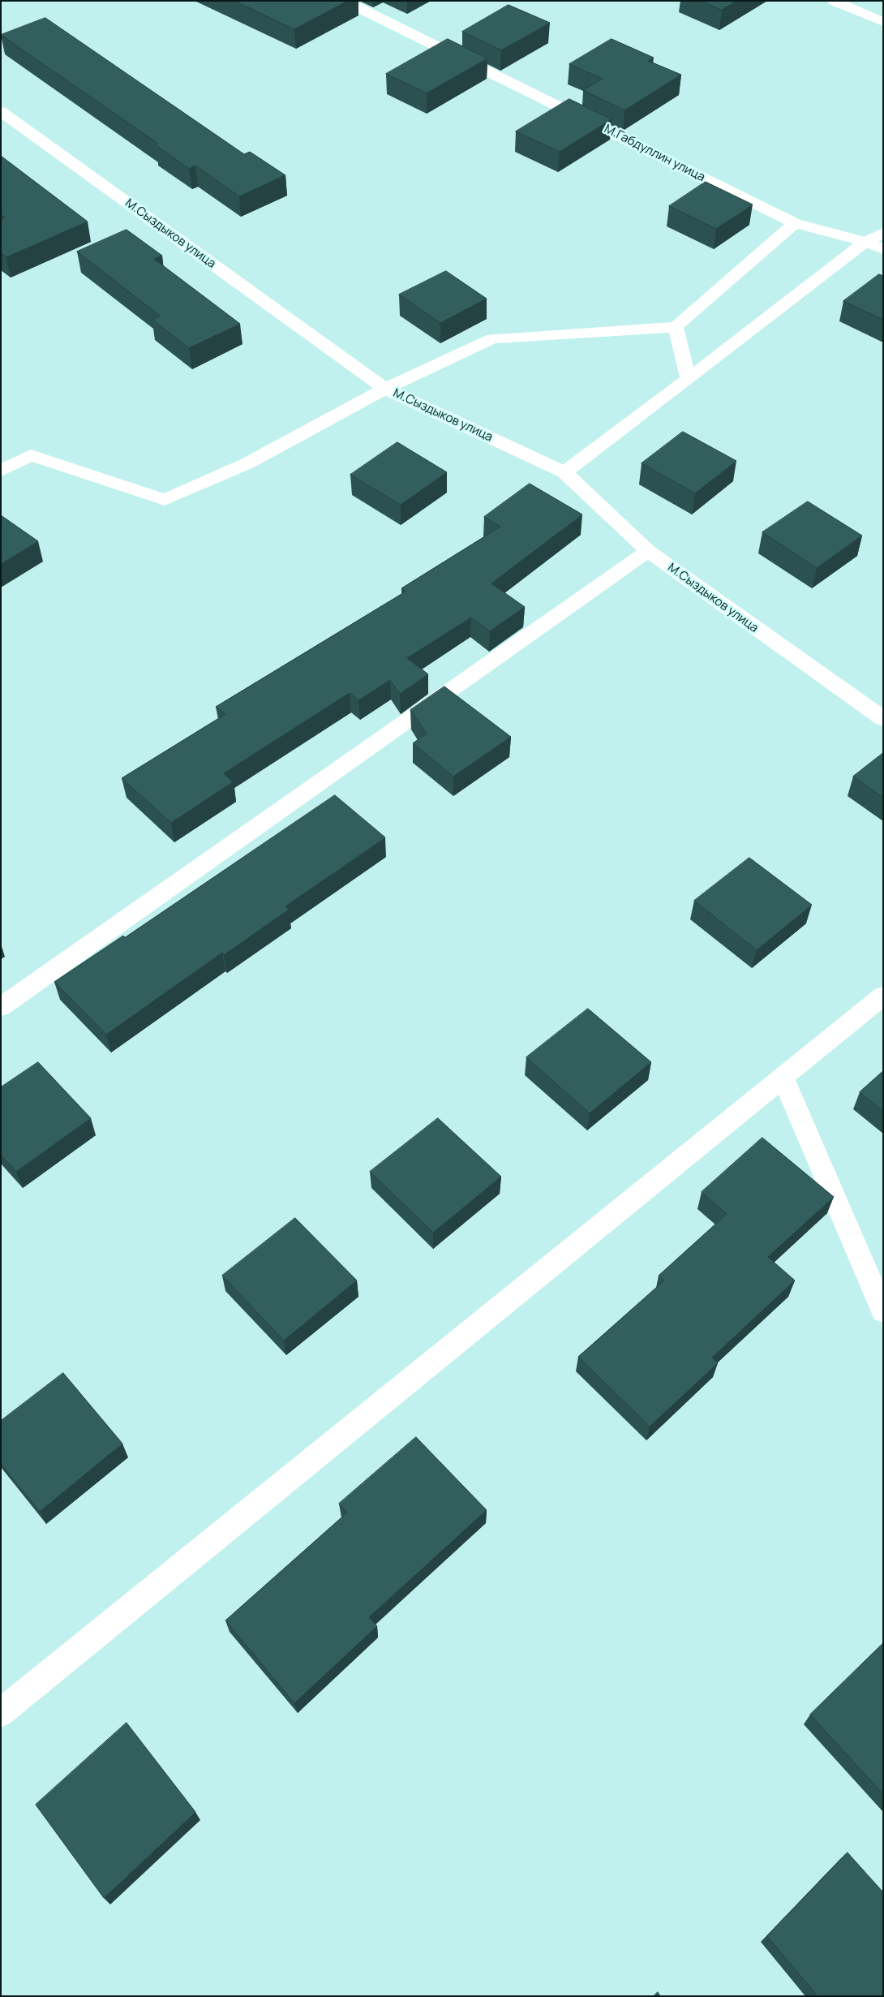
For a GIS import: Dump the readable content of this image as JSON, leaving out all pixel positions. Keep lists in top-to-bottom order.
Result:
{
  "streets": {
    "street": ["М.Габдуллин улица", "М.Сыздыков улица"]
  }
}
